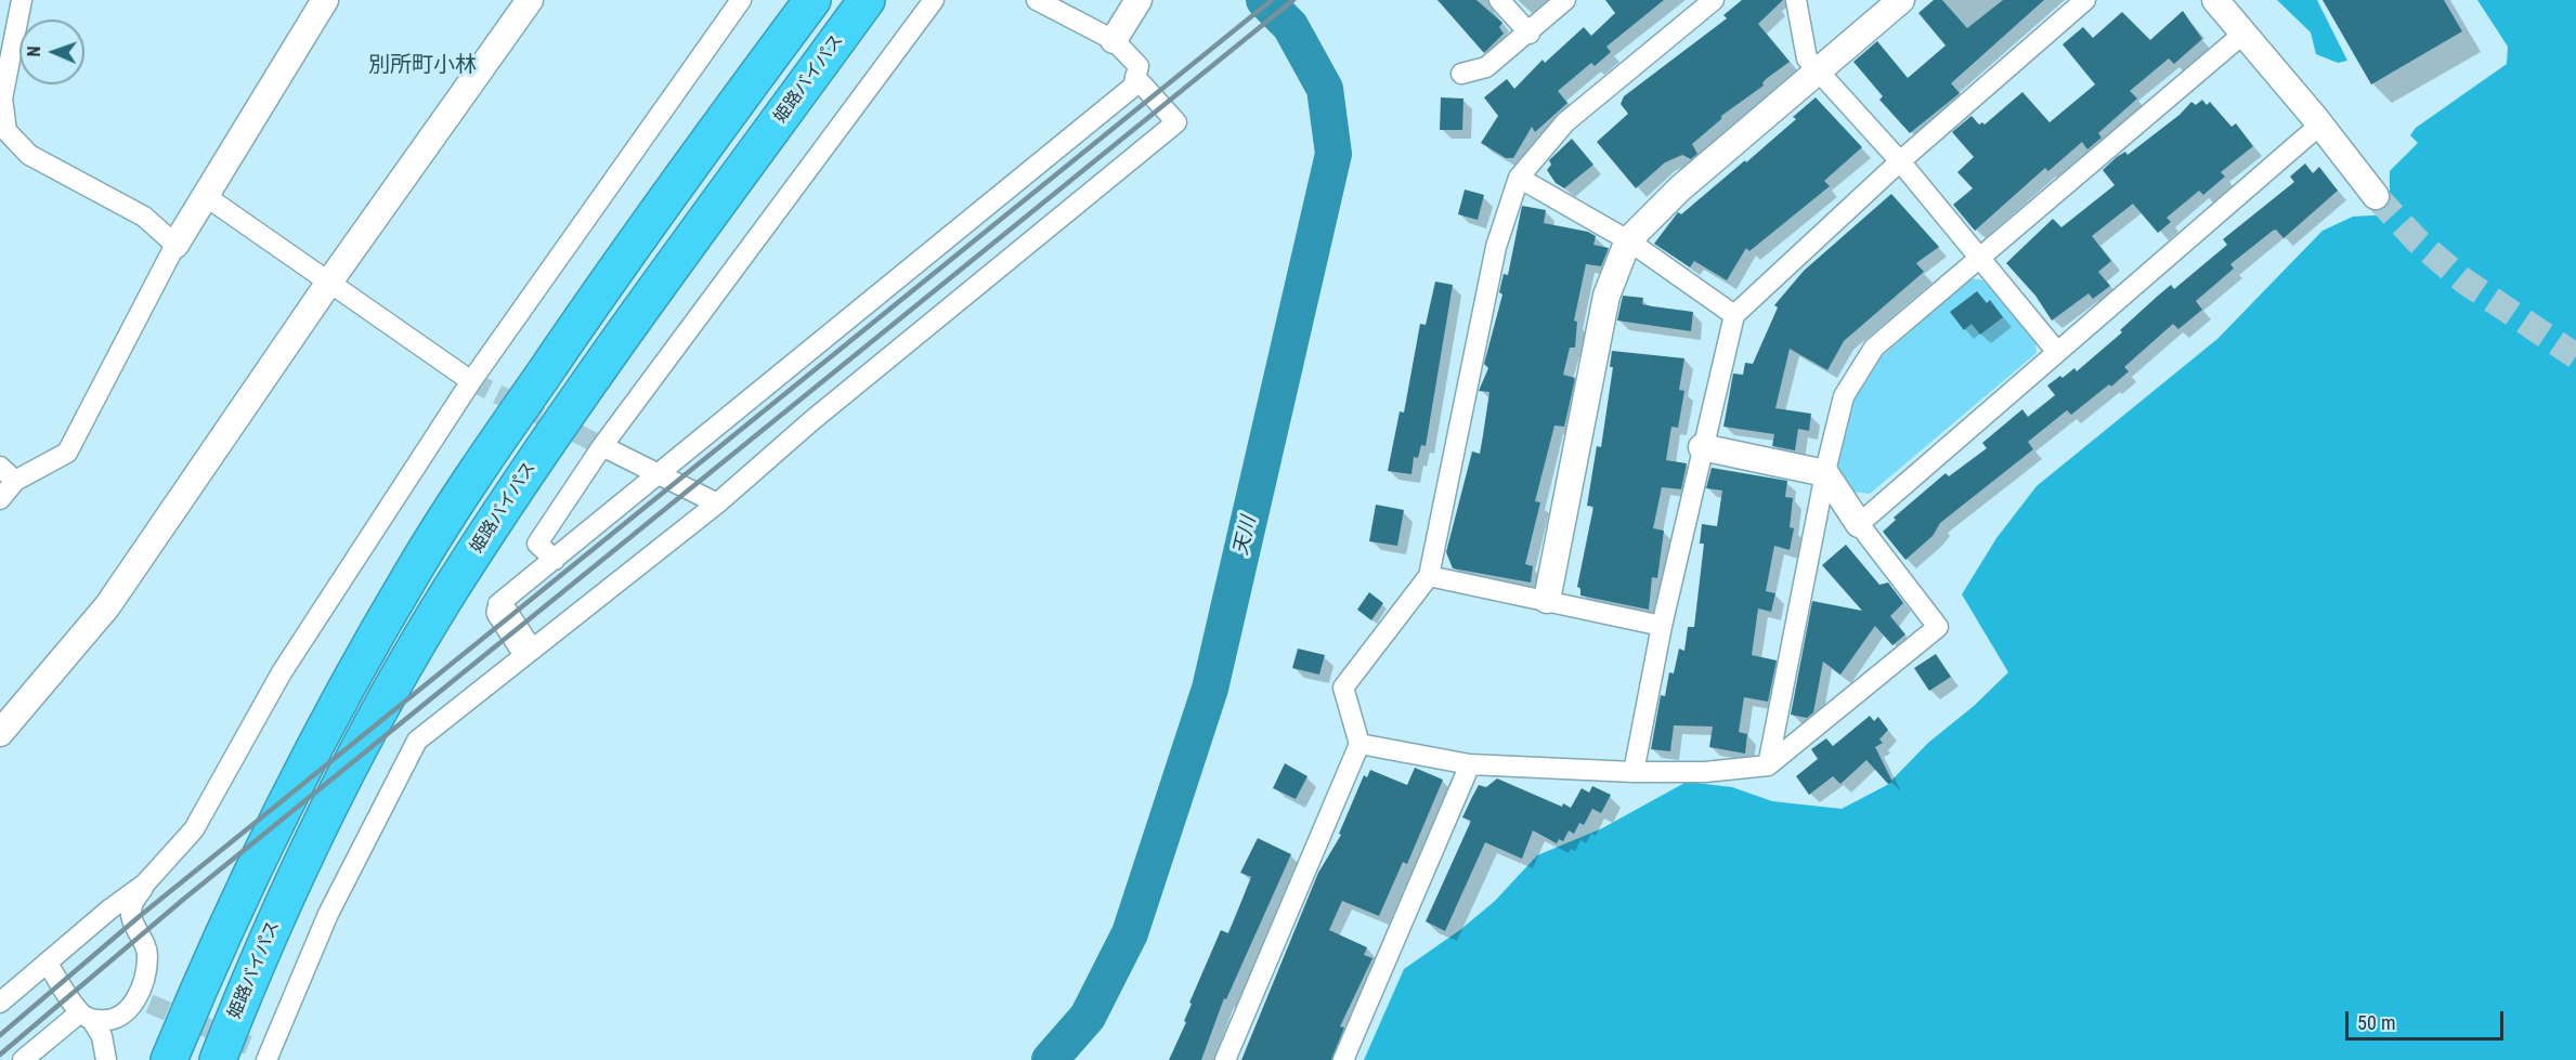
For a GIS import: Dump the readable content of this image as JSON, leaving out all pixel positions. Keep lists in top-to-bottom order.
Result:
{
  "streets": {
    "highway": ["姫路バイパス"]
  },
  "districts": ["別所町小林"],
  "water": ["天川"],
  "scale_bar": "50 m",
  "north": "left"
}
